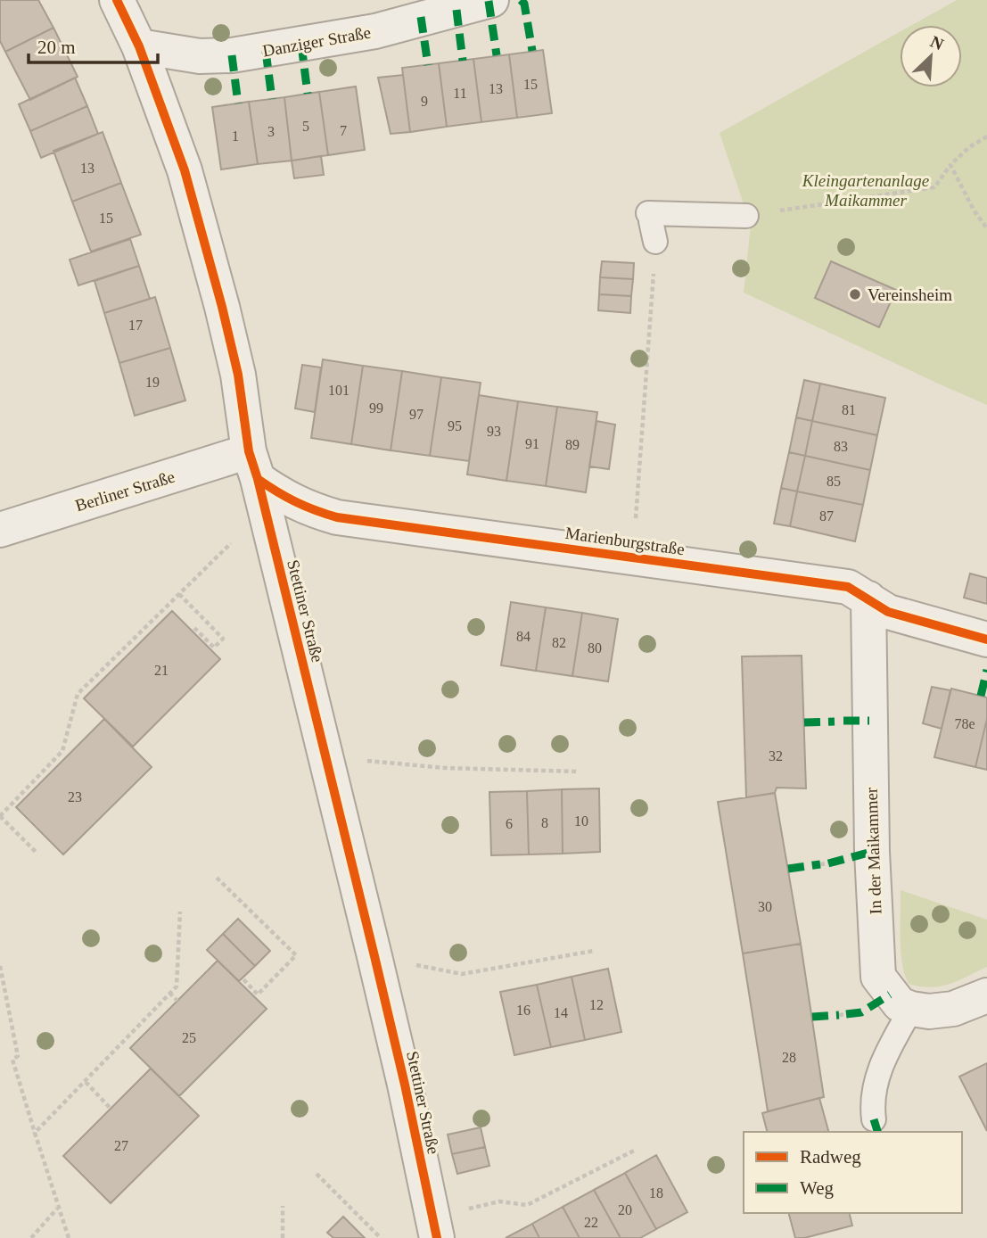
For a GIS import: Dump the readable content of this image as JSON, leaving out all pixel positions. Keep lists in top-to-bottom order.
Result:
{
  "streets": {
    "street": [
      "Danziger Straße",
      "Berliner Straße",
      "Marienburgstraße",
      "Stettiner Straße",
      "In der Maikammer"
    ]
  },
  "crossings": [
    ["Danziger Straße", "Stettiner Straße"],
    ["Berliner Straße", "Marienburgstraße"],
    ["Berliner Straße", "Stettiner Straße"],
    ["Marienburgstraße", "Stettiner Straße"],
    ["Marienburgstraße", "In der Maikammer"]
  ],
  "parks": ["Kleingartenanlage Maikammer"],
  "places": ["Vereinsheim"],
  "house_numbers": [
    "15",
    "13",
    "11",
    "9",
    "5",
    "7",
    "3",
    "1",
    "13",
    "15",
    "17",
    "19",
    "101",
    "99",
    "81",
    "97",
    "95",
    "93",
    "91",
    "89",
    "83",
    "85",
    "87",
    "84",
    "82",
    "80",
    "21",
    "78e",
    "32",
    "23",
    "10",
    "8",
    "6",
    "30",
    "12",
    "16",
    "14",
    "25",
    "28",
    "27",
    "18",
    "20",
    "22"
  ],
  "legend": ["Radweg", "Weg"],
  "scale_bar": "20 m",
  "north": "top right"
}
